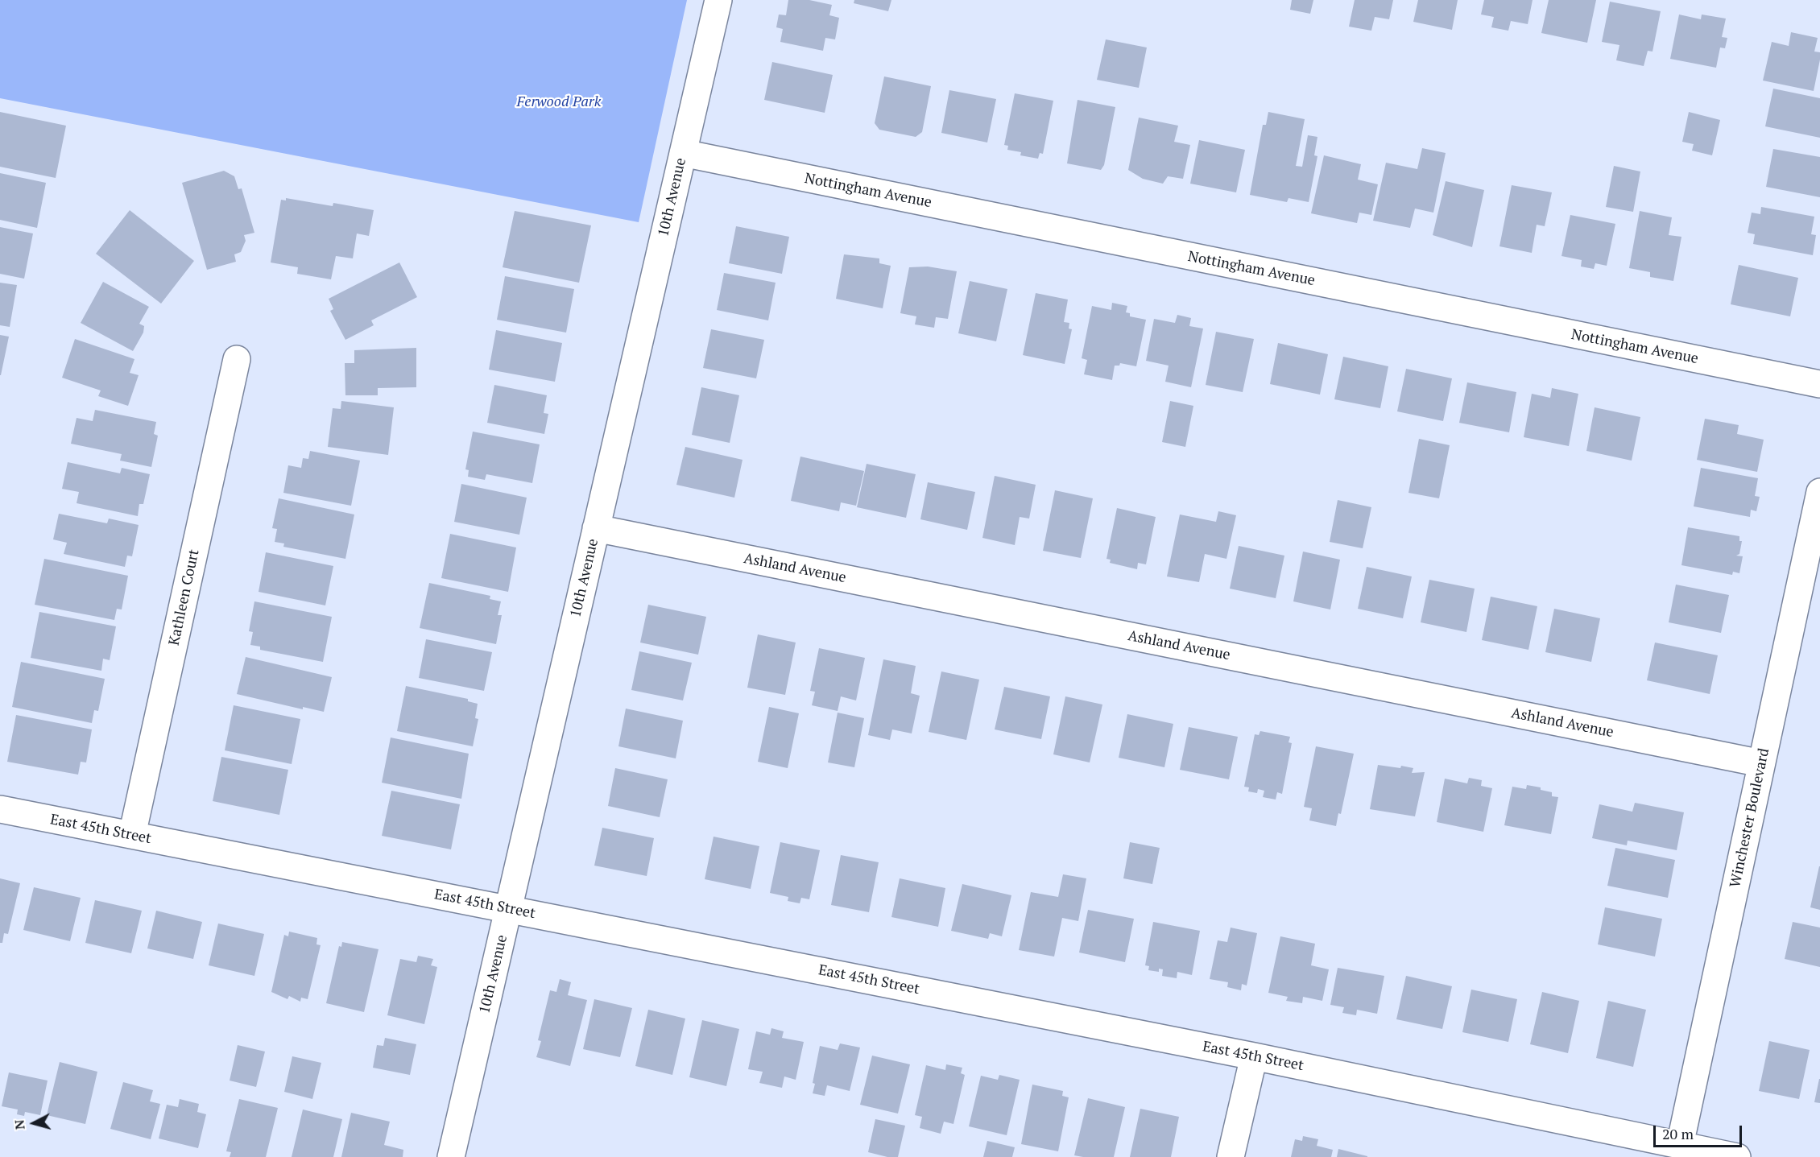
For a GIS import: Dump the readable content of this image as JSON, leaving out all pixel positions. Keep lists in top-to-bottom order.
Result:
{
  "streets": {
    "street": [
      "Nottingham Avenue",
      "10th Avenue",
      "Ashland Avenue",
      "Kathleen Court",
      "Winchester Boulevard",
      "East 45th Street"
    ]
  },
  "crossings": [
    ["Nottingham Avenue", "10th Avenue"],
    ["10th Avenue", "Ashland Avenue"],
    ["10th Avenue", "East 45th Street"],
    ["Ashland Avenue", "Winchester Boulevard"],
    ["Kathleen Court", "East 45th Street"],
    ["Winchester Boulevard", "East 45th Street"]
  ],
  "parks": ["Ferwood Park"],
  "scale_bar": "20 m",
  "north": "left"
}
